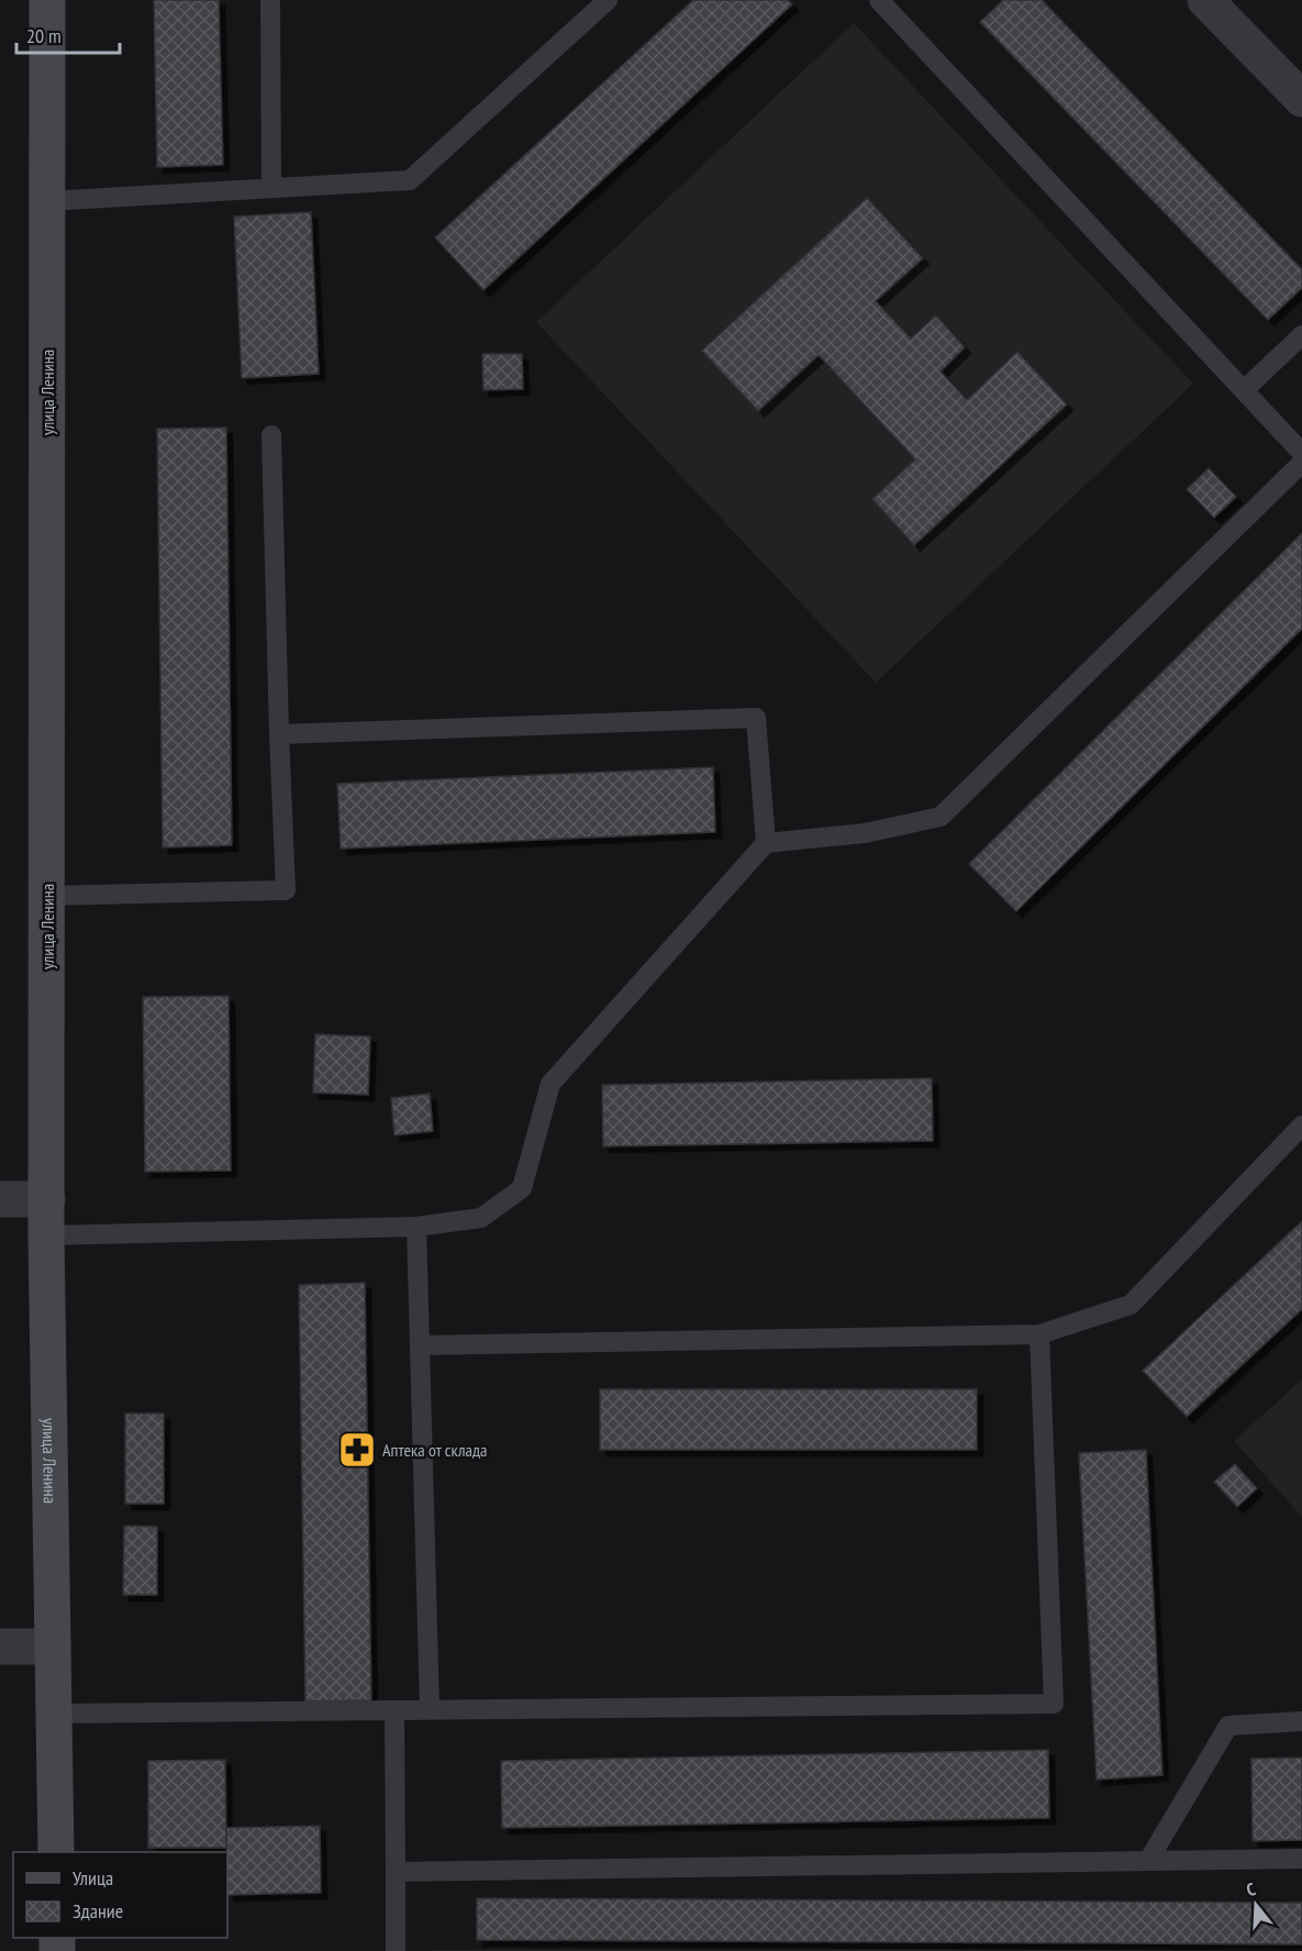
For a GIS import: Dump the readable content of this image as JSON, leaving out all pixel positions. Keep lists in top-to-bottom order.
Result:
{
  "streets": {
    "street": ["улица Ленина"]
  },
  "places": {
    "pharmacy": ["Аптека от склада"]
  },
  "legend": ["Улица", "Здание"],
  "scale_bar": "20 m",
  "north": "top"
}
